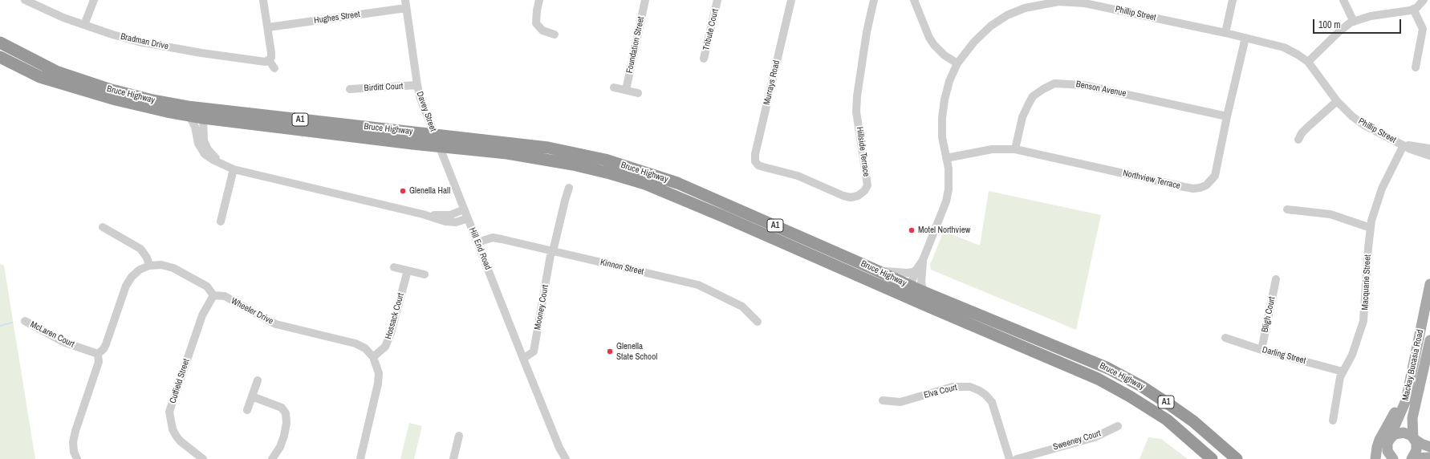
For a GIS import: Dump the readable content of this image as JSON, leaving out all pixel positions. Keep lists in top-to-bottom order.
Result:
{
  "streets": {
    "highway": ["Bruce Highway", "A1"],
    "main road": ["Mackay Bucasia Road"],
    "street": [
      "Phillip Street",
      "Hughes Street",
      "Tribute Court",
      "Bradman Drive",
      "Foundation Street",
      "Murrays Road",
      "Birditt Court",
      "Benson Avenue",
      "Davey Street",
      "Hillside Terrace",
      "Northview Terrace",
      "Hill End Road",
      "Kinnon Street",
      "Macquarie Street",
      "Mooney Court",
      "Wheeler Drive",
      "Bligh Court",
      "Hossack Court",
      "McLaren Court",
      "Darling Street",
      "Cutfield Street",
      "Elva Court",
      "Sweeney Court"
    ]
  },
  "crossings": [
    ["Phillip Street", "Northview Terrace"],
    ["Phillip Street", "Macquarie Street"],
    ["Hughes Street", "Davey Street"],
    ["Murrays Road", "Hillside Terrace"],
    ["Birditt Court", "Davey Street"],
    ["Benson Avenue", "Northview Terrace"],
    ["Bruce Highway", "Hill End Road"],
    ["Davey Street", "Hill End Road"],
    ["Hill End Road", "Kinnon Street"],
    ["Hill End Road", "Mooney Court"],
    ["Kinnon Street", "Mooney Court"],
    ["Macquarie Street", "Darling Street"],
    ["Wheeler Drive", "Hossack Court"],
    ["Wheeler Drive", "Cutfield Street"],
    ["Bligh Court", "Darling Street"]
  ],
  "places": ["Glenella Hall", "Motel Northview", "Glenella State School"],
  "scale_bar": "100 m"
}
